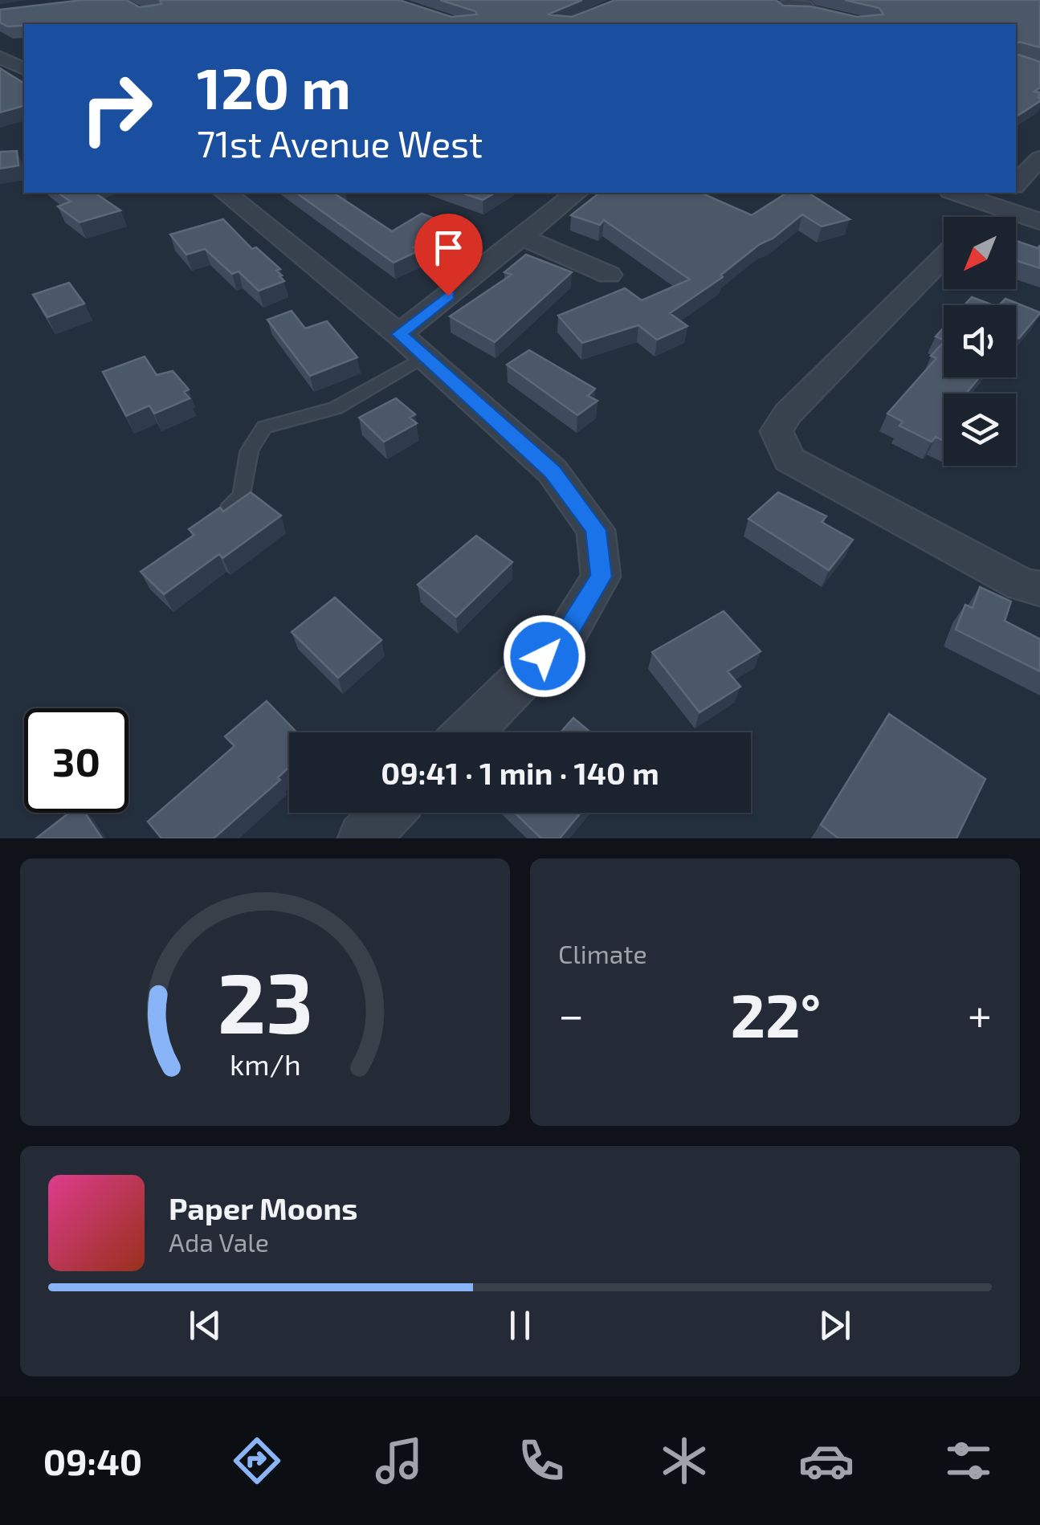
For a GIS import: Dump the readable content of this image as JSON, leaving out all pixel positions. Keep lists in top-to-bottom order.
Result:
{
  "north": "bottom left",
  "page": {
    "turn": ["120 m", "71st Avenue West"],
    "limit": "30",
    "trip": "09:41 · 1 min · 140 m",
    "tile": "Climate",
    "heat": ["−", "22°", "+"],
    "song": ["Paper Moons", "Ada Vale"],
    "tabs": "09:40",
    "gauge": ["23", "km/h"]
  }
}
